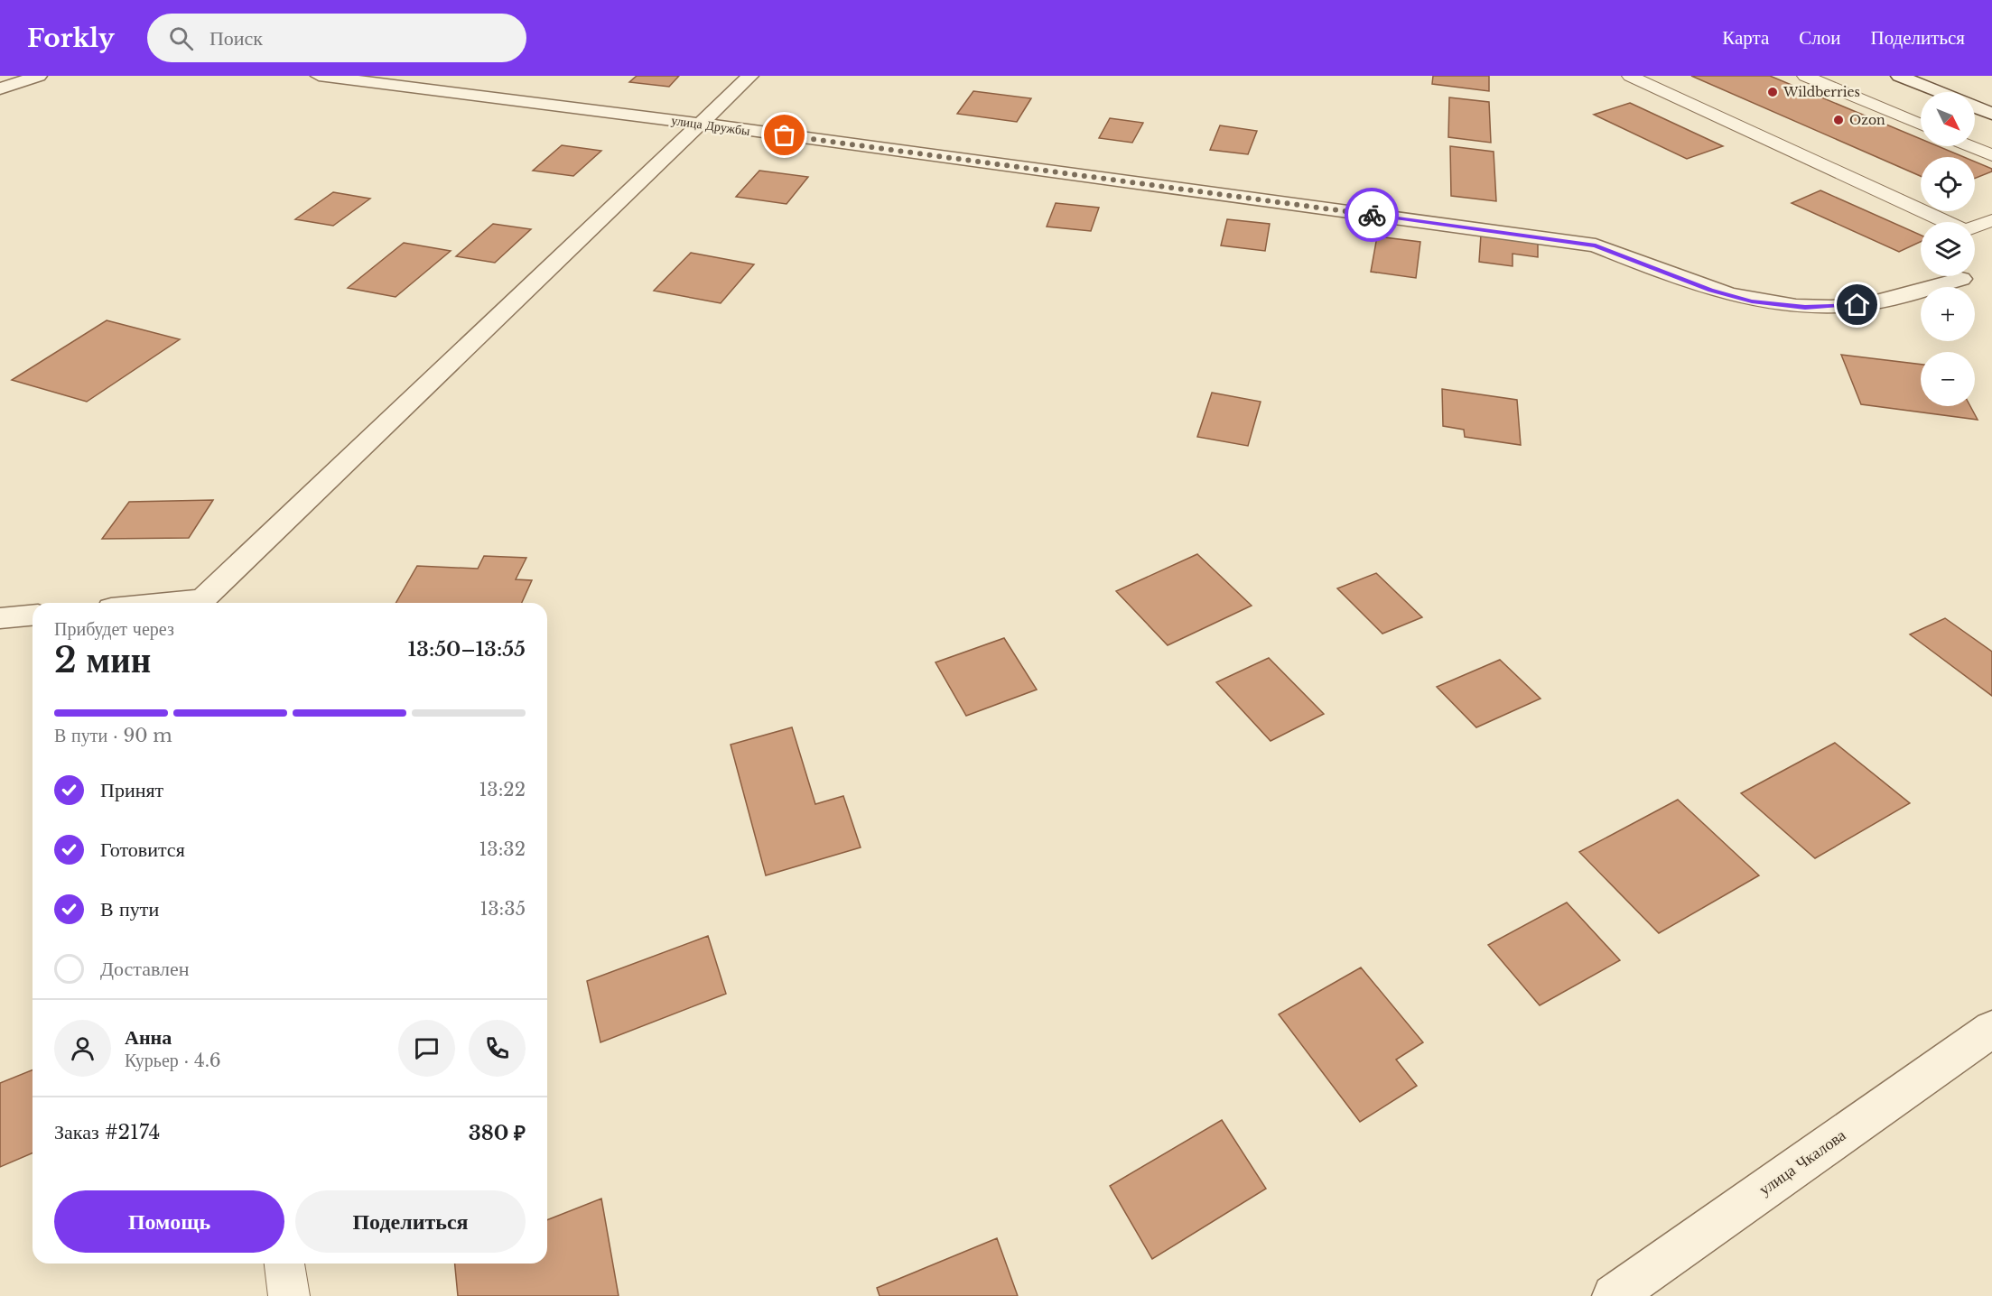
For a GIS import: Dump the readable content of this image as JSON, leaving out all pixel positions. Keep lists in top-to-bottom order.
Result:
{
  "streets": {
    "street": ["улица Дружбы", "улица Чкалова"]
  },
  "places": ["Wildberries", "Ozon"],
  "north": "bottom right",
  "page": {
    "header": "Forkly",
    "search": "Поиск",
    "nav": ["Карта", "Слои", "Поделиться"],
    "map_buttons": ["+", "−"],
    "heading": ["2 мин", "Прибудет через", "13:50–13:55"],
    "panel": [
      "Анна",
      "Курьер · 4.6",
      "Заказ #2174",
      "380 ₽"
    ],
    "bar": "В пути · 90 m",
    "list": [
      ["Принят", "13:22"],
      ["Готовится", "13:32"],
      ["В пути", "13:35"],
      "Доставлен"
    ],
    "buttons": ["Помощь", "Поделиться"]
  }
}
